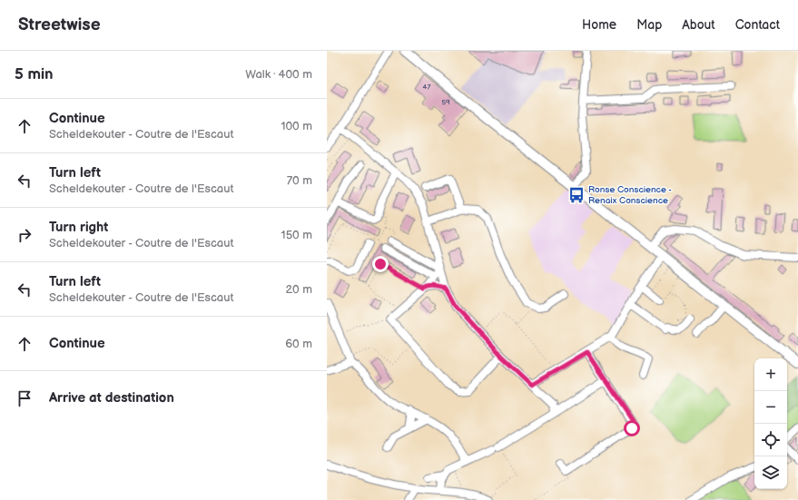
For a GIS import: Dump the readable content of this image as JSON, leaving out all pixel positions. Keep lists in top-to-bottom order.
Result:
{
  "places": {
    "bus stop": ["Ronse Conscience - Renaix Conscience"]
  },
  "house_numbers": ["47", "59"],
  "page": {
    "header": "Streetwise",
    "nav": [
      "Home",
      "Map",
      "About",
      "Contact"
    ],
    "heading": ["5 min", "Walk · 400 m"],
    "list": [
      ["Continue", "Scheldekouter - Coutre de l'Escaut", "100 m"],
      ["Turn left", "Scheldekouter - Coutre de l'Escaut", "70 m"],
      ["Turn right", "Scheldekouter - Coutre de l'Escaut", "150 m"],
      ["Turn left", "Scheldekouter - Coutre de l'Escaut", "20 m"],
      ["Continue", "60 m"],
      "Arrive at destination"
    ],
    "map_buttons": ["+", "−"]
  }
}
